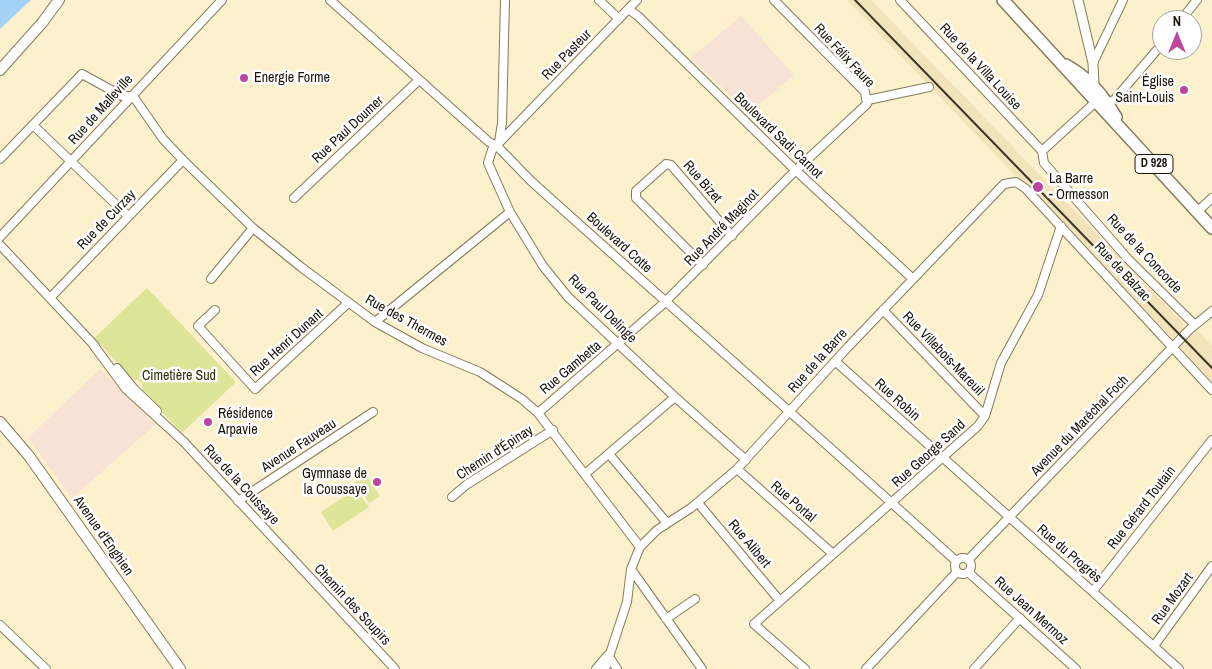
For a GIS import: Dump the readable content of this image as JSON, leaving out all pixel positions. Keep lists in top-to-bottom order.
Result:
{
  "streets": {
    "main road": ["D 928", "Avenue d'Enghien"],
    "street": [
      "Rue Pasteur",
      "Rue Félix Faure",
      "Rue de la Villa Louise",
      "Rue de Malleville",
      "Rue Paul Doumer",
      "Boulevard Sadi Carnot",
      "Rue Bizet",
      "Rue de Curzay",
      "Rue André Maginot",
      "Boulevard Cotte",
      "Rue de la Concorde",
      "Rue de Balzac",
      "Rue Paul Delinge",
      "Rue des Thermes",
      "Rue Henri Dunant",
      "Rue Villebois-Mareuil",
      "Rue de la Barre",
      "Rue Gambetta",
      "Rue Robin",
      "Avenue du Maréchal Foch",
      "Avenue Fauveau",
      "Chemin d'Épinay",
      "Rue George Sand",
      "Rue de la Coussaye",
      "Rue Portal",
      "Rue Gérard Toutain",
      "Rue Alibert",
      "Rue du Progrès",
      "Rue Mozart",
      "Chemin des Soupirs",
      "Rue Jean Mermoz"
    ]
  },
  "crossings": [
    ["Rue Pasteur", "Boulevard Sadi Carnot"],
    ["Rue Pasteur", "Boulevard Cotte"],
    ["Rue Pasteur", "Rue Paul Delinge"],
    ["Rue Félix Faure", "Boulevard Sadi Carnot"],
    ["Rue Félix Faure", "Rue André Maginot"],
    ["Rue de la Villa Louise", "Rue de la Concorde"],
    ["Rue de Malleville", "Rue des Thermes"],
    ["Rue Paul Doumer", "Boulevard Cotte"],
    ["Boulevard Sadi Carnot", "Rue André Maginot"],
    ["Boulevard Sadi Carnot", "Rue de la Barre"],
    ["Rue Bizet", "Rue André Maginot"],
    ["Rue de Curzay", "Rue des Thermes"],
    ["Rue de Curzay", "Rue de la Coussaye"],
    ["Rue André Maginot", "Boulevard Cotte"],
    ["Rue André Maginot", "Rue Gambetta"],
    ["Boulevard Cotte", "Rue Paul Delinge"],
    ["Boulevard Cotte", "Rue de la Barre"],
    ["Boulevard Cotte", "Rue Gambetta"],
    ["Boulevard Cotte", "Rue George Sand"],
    ["Rue de la Concorde", "Avenue du Maréchal Foch"],
    ["Rue de Balzac", "Rue de la Barre"],
    ["Rue de Balzac", "Avenue du Maréchal Foch"],
    ["Rue de Balzac", "Rue George Sand"],
    ["Rue Paul Delinge", "Rue de la Barre"],
    ["Rue Paul Delinge", "Rue Gambetta"],
    ["Rue des Thermes", "Rue Henri Dunant"],
    ["Rue des Thermes", "Rue de la Barre"],
    ["Rue des Thermes", "Rue Gambetta"],
    ["Rue des Thermes", "Chemin d'Épinay"],
    ["Rue Villebois-Mareuil", "Rue de la Barre"],
    ["Rue Villebois-Mareuil", "Rue George Sand"],
    ["Rue de la Barre", "Rue Robin"],
    ["Rue de la Barre", "Rue Portal"],
    ["Rue de la Barre", "Rue Alibert"],
    ["Rue Robin", "Rue George Sand"],
    ["Rue Robin", "Rue du Progrès"],
    ["Avenue du Maréchal Foch", "Rue du Progrès"],
    ["Avenue du Maréchal Foch", "Rue Jean Mermoz"],
    ["Avenue Fauveau", "Rue de la Coussaye"],
    ["Rue George Sand", "Rue Portal"],
    ["Rue George Sand", "Rue Alibert"],
    ["Rue George Sand", "Rue du Progrès"],
    ["Rue de la Coussaye", "Chemin des Soupirs"],
    ["Rue Gérard Toutain", "Rue du Progrès"],
    ["Rue du Progrès", "Rue Mozart"]
  ],
  "parks": ["Cimetière Sud"],
  "places": [
    "Energie Forme",
    "Église Saint-Louis",
    "La Barre - Ormesson",
    "Résidence Arpavie",
    "Gymnase de la Coussaye"
  ],
  "north": "top"
}
